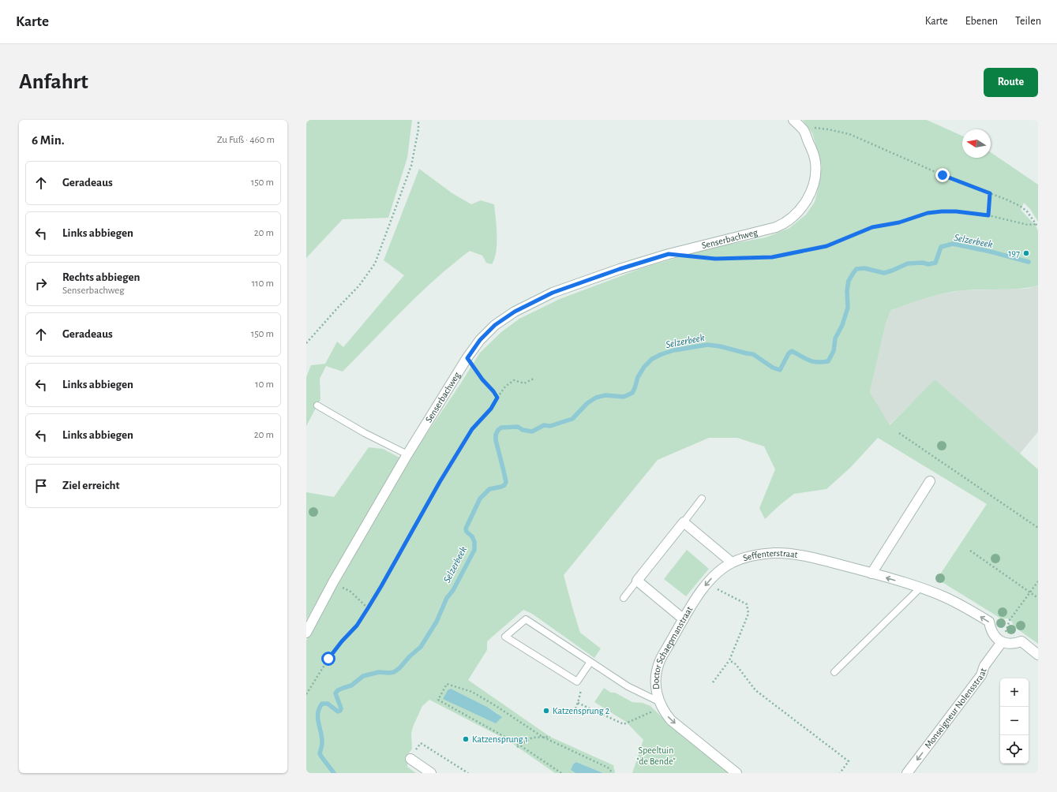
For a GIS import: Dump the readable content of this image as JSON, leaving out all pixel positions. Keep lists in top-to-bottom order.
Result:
{
  "streets": {
    "street": [
      "Senserbachweg",
      "Seffenterstraat",
      "Doctor Schaepmanstraat",
      "Monseigneur Nolensstraat"
    ]
  },
  "crossings": [
    ["Seffenterstraat", "Doctor Schaepmanstraat"],
    ["Seffenterstraat", "Monseigneur Nolensstraat"]
  ],
  "one_way": ["Seffenterstraat", "Monseigneur Nolensstraat"],
  "water": ["Selzerbeek"],
  "parks": ["Speeltuin \"de Bende\""],
  "places": ["197", "Katzensprung 2", "Katzensprung 1"],
  "north": "left",
  "page": {
    "header": "Karte",
    "nav": ["Karte", "Ebenen", "Teilen"],
    "buttons": "Route",
    "title": "Anfahrt",
    "heading": ["6 Min.", "Zu Fuß · 460 m"],
    "list": [
      ["Geradeaus", "150 m"],
      ["Links abbiegen", "20 m"],
      ["Rechts abbiegen", "Senserbachweg", "110 m"],
      ["Geradeaus", "150 m"],
      ["Links abbiegen", "10 m"],
      ["Links abbiegen", "20 m"],
      "Ziel erreicht"
    ],
    "map_buttons": ["+", "−"]
  }
}
